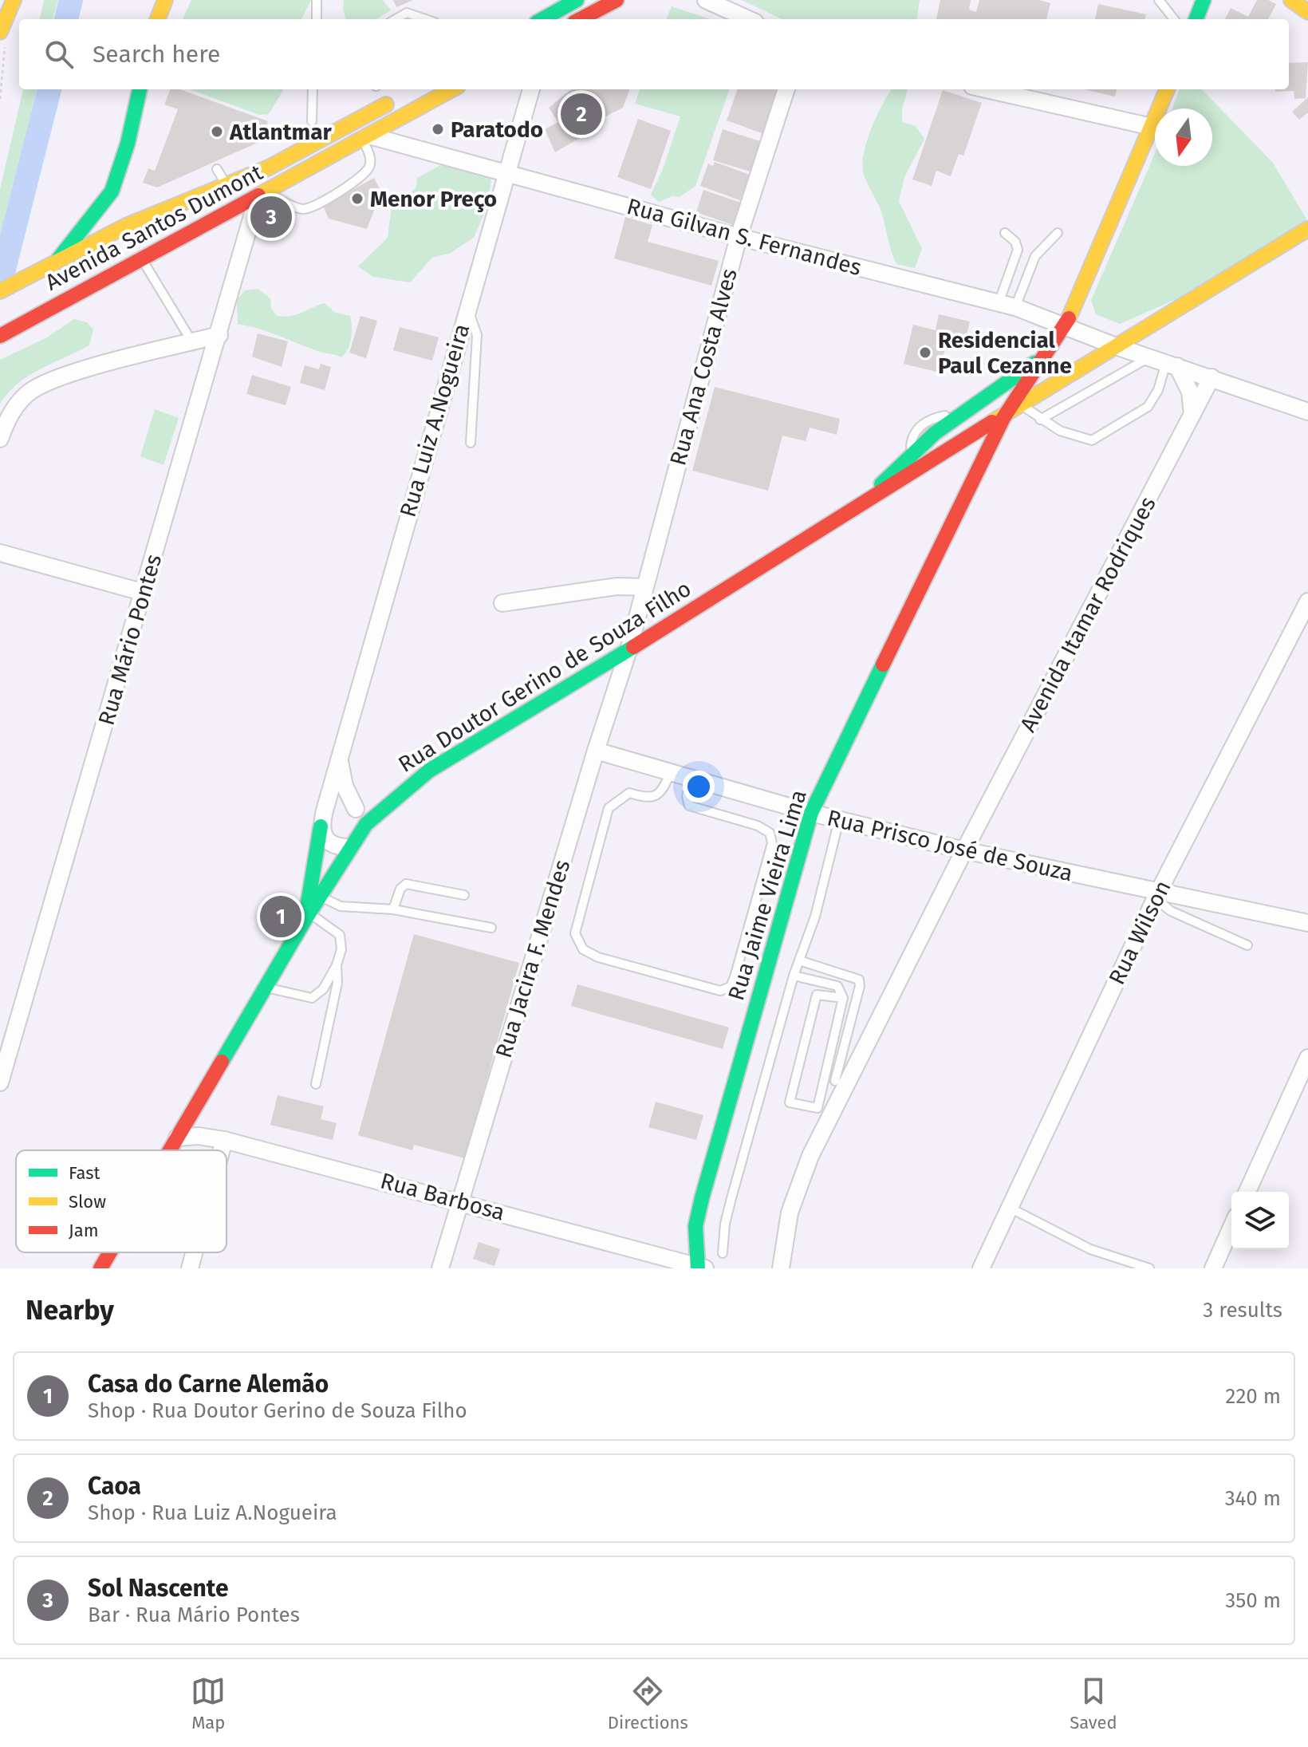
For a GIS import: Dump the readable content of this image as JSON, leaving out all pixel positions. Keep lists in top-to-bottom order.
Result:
{
  "streets": {
    "main road": ["Avenida Santos Dumont", "Rua Doutor Gerino de Souza Filho", "Rua Jaime Vieira Lima"],
    "street": [
      "Rua Gilvan S. Fernandes",
      "Rua Ana Costa Alves",
      "Rua Luiz A.Nogueira",
      "Avenida Itamar Rodriques",
      "Rua Mário Pontes",
      "Rua Prisco José de Souza",
      "Rua Wilson",
      "Rua Jacira F. Mendes",
      "Rua Barbosa"
    ]
  },
  "crossings": [
    ["Avenida Santos Dumont", "Rua Gilvan S. Fernandes"],
    ["Avenida Santos Dumont", "Rua Mário Pontes"],
    ["Rua Gilvan S. Fernandes", "Rua Ana Costa Alves"],
    ["Rua Gilvan S. Fernandes", "Rua Luiz A.Nogueira"],
    ["Rua Gilvan S. Fernandes", "Avenida Itamar Rodriques"],
    ["Rua Gilvan S. Fernandes", "Rua Doutor Gerino de Souza Filho"],
    ["Rua Gilvan S. Fernandes", "Rua Jaime Vieira Lima"],
    ["Rua Ana Costa Alves", "Rua Doutor Gerino de Souza Filho"],
    ["Rua Ana Costa Alves", "Rua Jacira F. Mendes"],
    ["Rua Luiz A.Nogueira", "Rua Doutor Gerino de Souza Filho"],
    ["Avenida Itamar Rodriques", "Rua Prisco José de Souza"],
    ["Rua Doutor Gerino de Souza Filho", "Rua Jaime Vieira Lima"],
    ["Rua Doutor Gerino de Souza Filho", "Rua Jacira F. Mendes"],
    ["Rua Doutor Gerino de Souza Filho", "Rua Barbosa"],
    ["Rua Prisco José de Souza", "Rua Jaime Vieira Lima"],
    ["Rua Prisco José de Souza", "Rua Wilson"],
    ["Rua Prisco José de Souza", "Rua Jacira F. Mendes"],
    ["Rua Jaime Vieira Lima", "Rua Barbosa"],
    ["Rua Jacira F. Mendes", "Rua Barbosa"]
  ],
  "places": [
    "Paratodo",
    "Atlantmar",
    "Menor Preço",
    "Residencial Paul Cezanne"
  ],
  "legend": ["Fast", "Slow", "Jam"],
  "north": "bottom",
  "page": {
    "search": "Search here",
    "pins": ["2", "3", "1"],
    "heading": ["Nearby", "3 results"],
    "list": [
      {
        "mark": "1",
        "name": "Casa do Carne Alemão",
        "note": "Shop · Rua Doutor Gerino de Souza Filho",
        "value": "220 m"
      },
      {
        "mark": "2",
        "name": "Caoa",
        "note": "Shop · Rua Luiz A.Nogueira",
        "value": "340 m"
      },
      {
        "mark": "3",
        "name": "Sol Nascente",
        "note": "Bar · Rua Mário Pontes",
        "value": "350 m"
      }
    ],
    "nav": ["Map", "Directions", "Saved"]
  }
}
